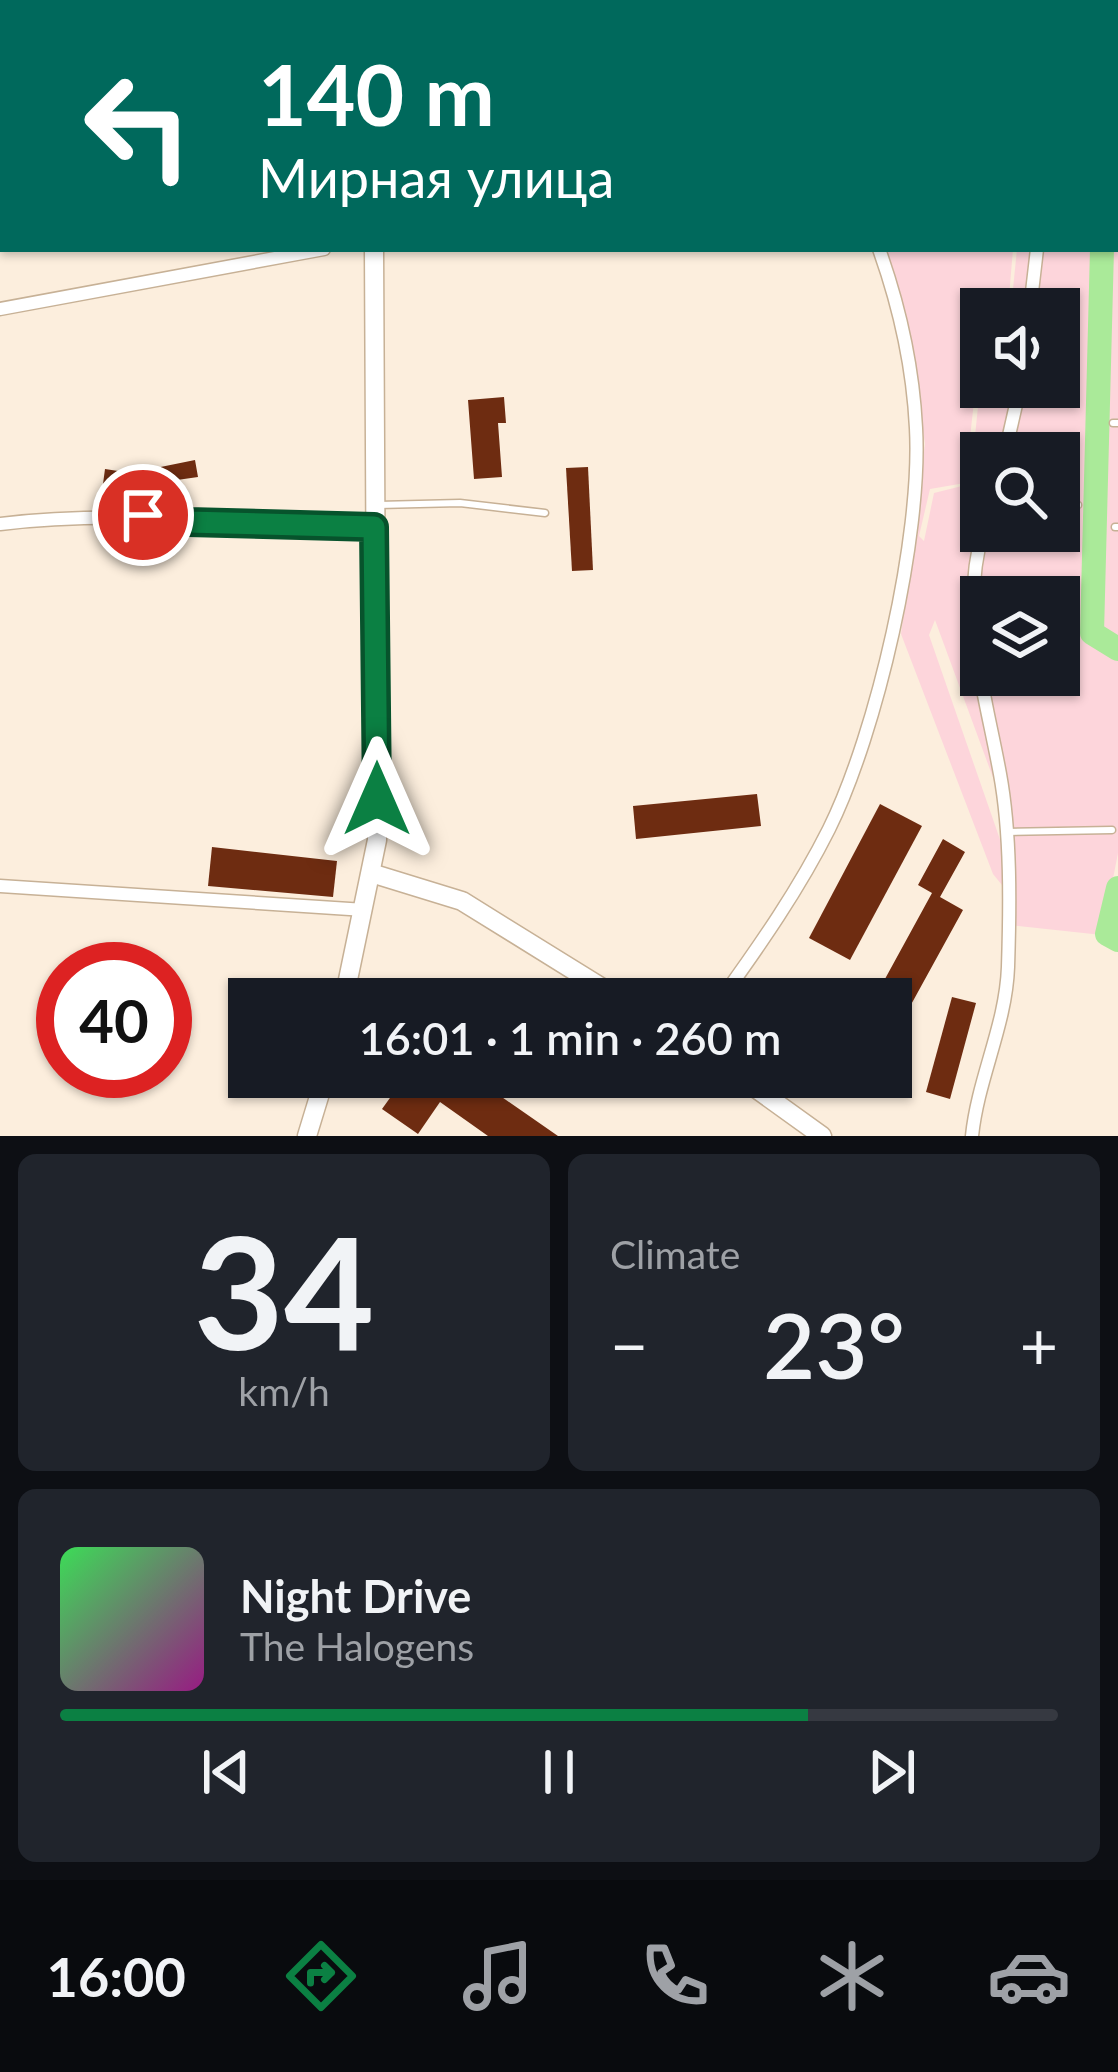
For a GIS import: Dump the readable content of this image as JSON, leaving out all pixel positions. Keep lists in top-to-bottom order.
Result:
{
  "page": {
    "turn": ["140 m", "Мирная улица"],
    "limit": "40",
    "trip": "16:01 · 1 min · 260 m",
    "tile": [
      ["34", "km/h"],
      "Climate"
    ],
    "heat": ["−", "23°", "+"],
    "song": ["Night Drive", "The Halogens"],
    "tabs": "16:00"
  }
}
